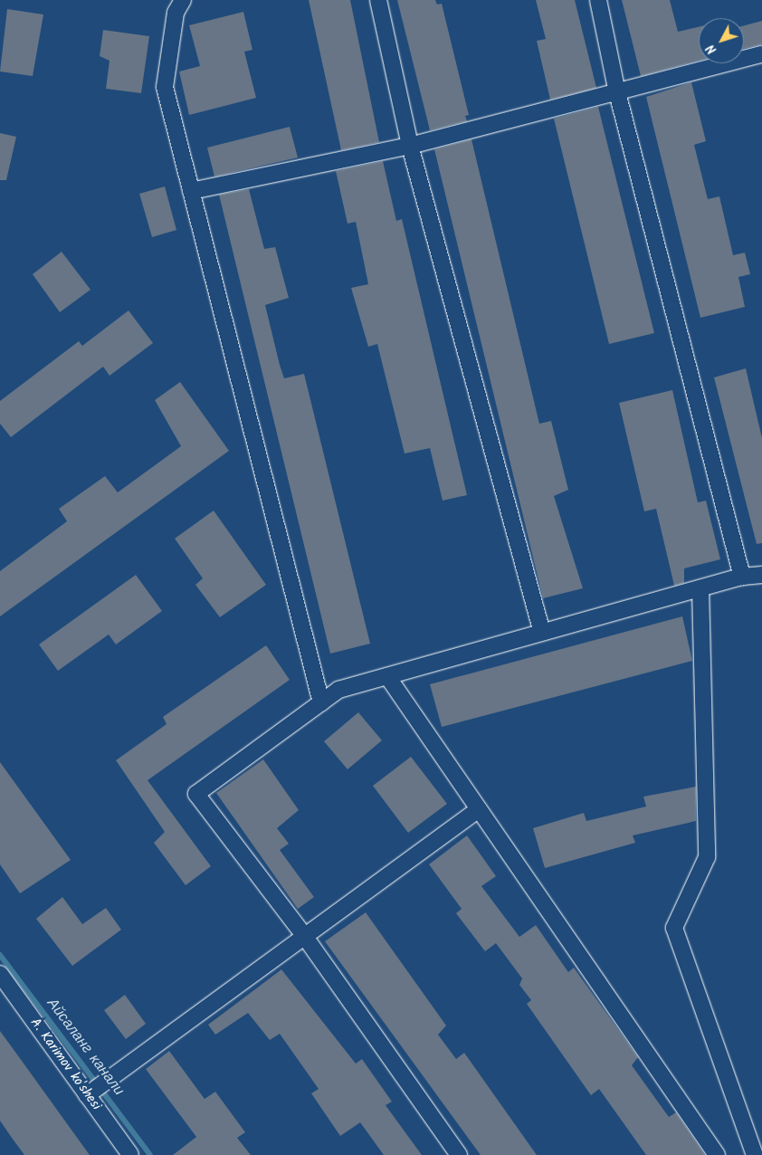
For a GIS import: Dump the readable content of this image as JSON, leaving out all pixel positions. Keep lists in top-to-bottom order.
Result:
{
  "streets": {
    "street": ["A. Karimov ko'shesi"]
  },
  "water": ["Айсаланг канали"],
  "north": "bottom left"
}
